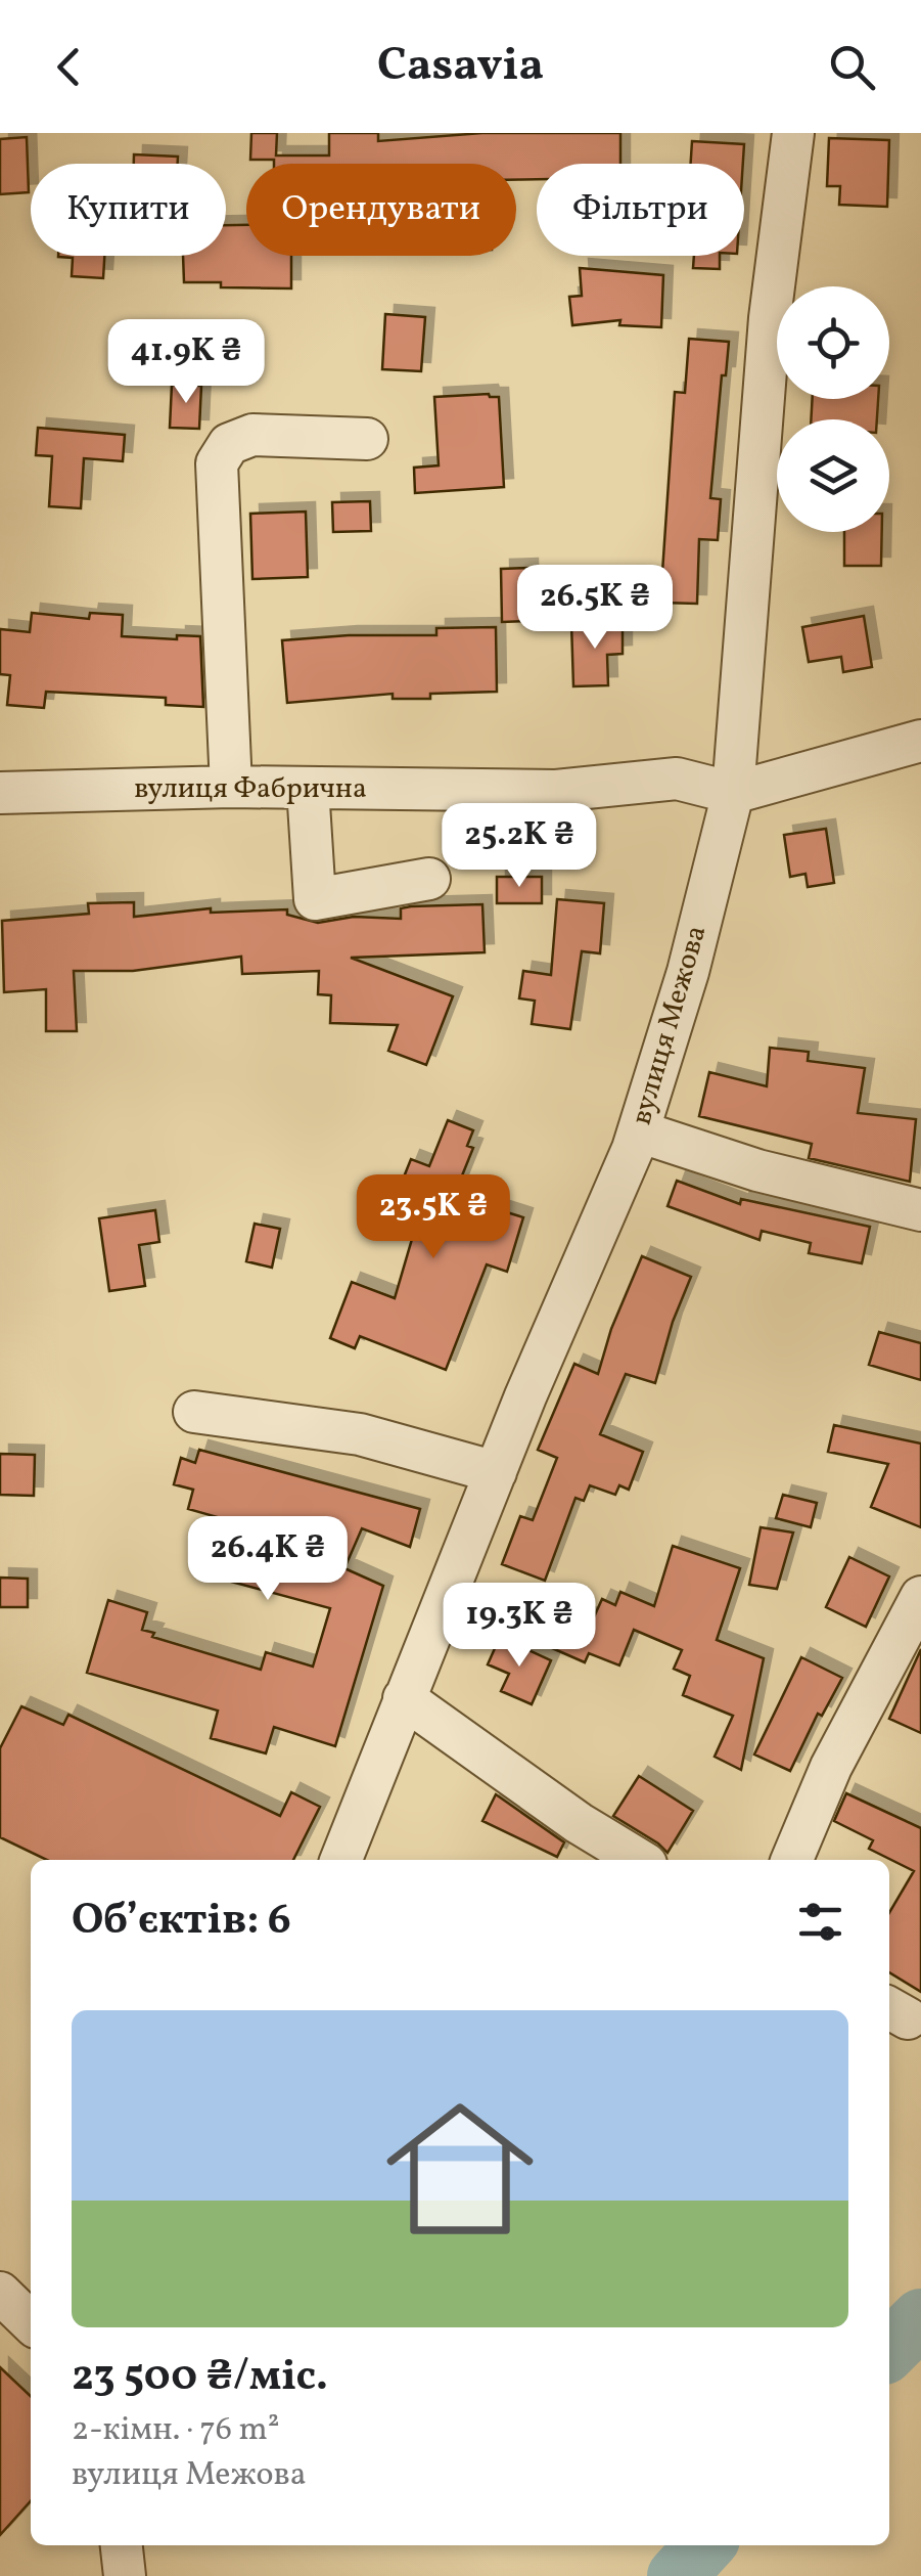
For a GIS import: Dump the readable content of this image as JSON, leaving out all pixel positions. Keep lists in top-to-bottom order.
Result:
{
  "streets": {
    "street": ["вулиця Фабрична", "вулиця Межова"]
  },
  "crossings": [
    ["вулиця Фабрична", "вулиця Межова"]
  ],
  "page": {
    "header": "Casavia",
    "chip": ["Купити", "Орендувати", "Фільтри"],
    "price": [
      "41.9K ₴",
      "26.5K ₴",
      "25.2K ₴",
      "23.5K ₴",
      "26.4K ₴",
      "19.3K ₴"
    ],
    "heading": "Об’єктів: 6",
    "list": [
      {
        "name": "23 500 ₴/міс.",
        "note": "2-кімн. · 76 m² · вулиця Межова"
      }
    ]
  }
}
